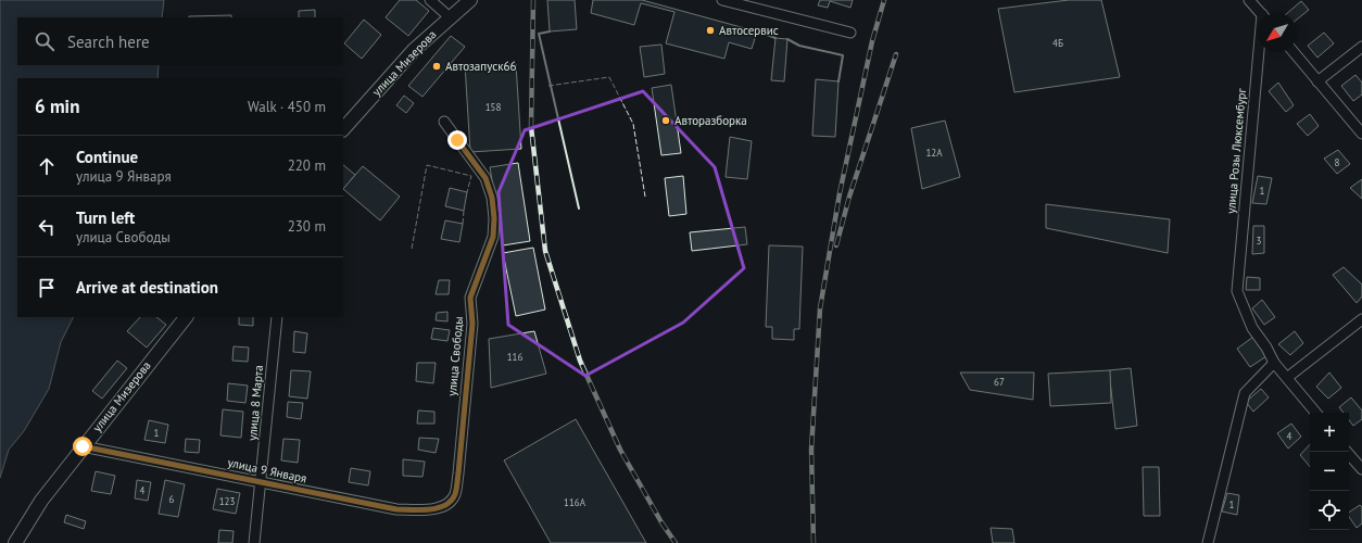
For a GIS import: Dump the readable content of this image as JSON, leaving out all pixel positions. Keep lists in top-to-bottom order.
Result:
{
  "streets": {
    "street": [
      "улица Мизерова",
      "улица Розы Люксембург",
      "улица Свободы",
      "улица 8 Марта",
      "улица 9 Января"
    ]
  },
  "crossings": [
    ["улица Мизерова", "улица 9 Января"],
    ["улица Свободы", "улица 9 Января"],
    ["улица 8 Марта", "улица 9 Января"]
  ],
  "places": ["Автосервис", "Автозапуск66", "Авторазборка"],
  "house_numbers": [
    "4Б",
    "158",
    "12А",
    "8",
    "1",
    "3",
    "116",
    "67",
    "1",
    "4",
    "4",
    "6",
    "123",
    "116А",
    "1"
  ],
  "north": "bottom left",
  "page": {
    "search": "Search here",
    "heading": ["6 min", "Walk · 450 m"],
    "list": [
      ["Continue", "улица 9 Января", "220 m"],
      ["Turn left", "улица Свободы", "230 m"],
      "Arrive at destination"
    ],
    "map_buttons": ["+", "−"]
  }
}
